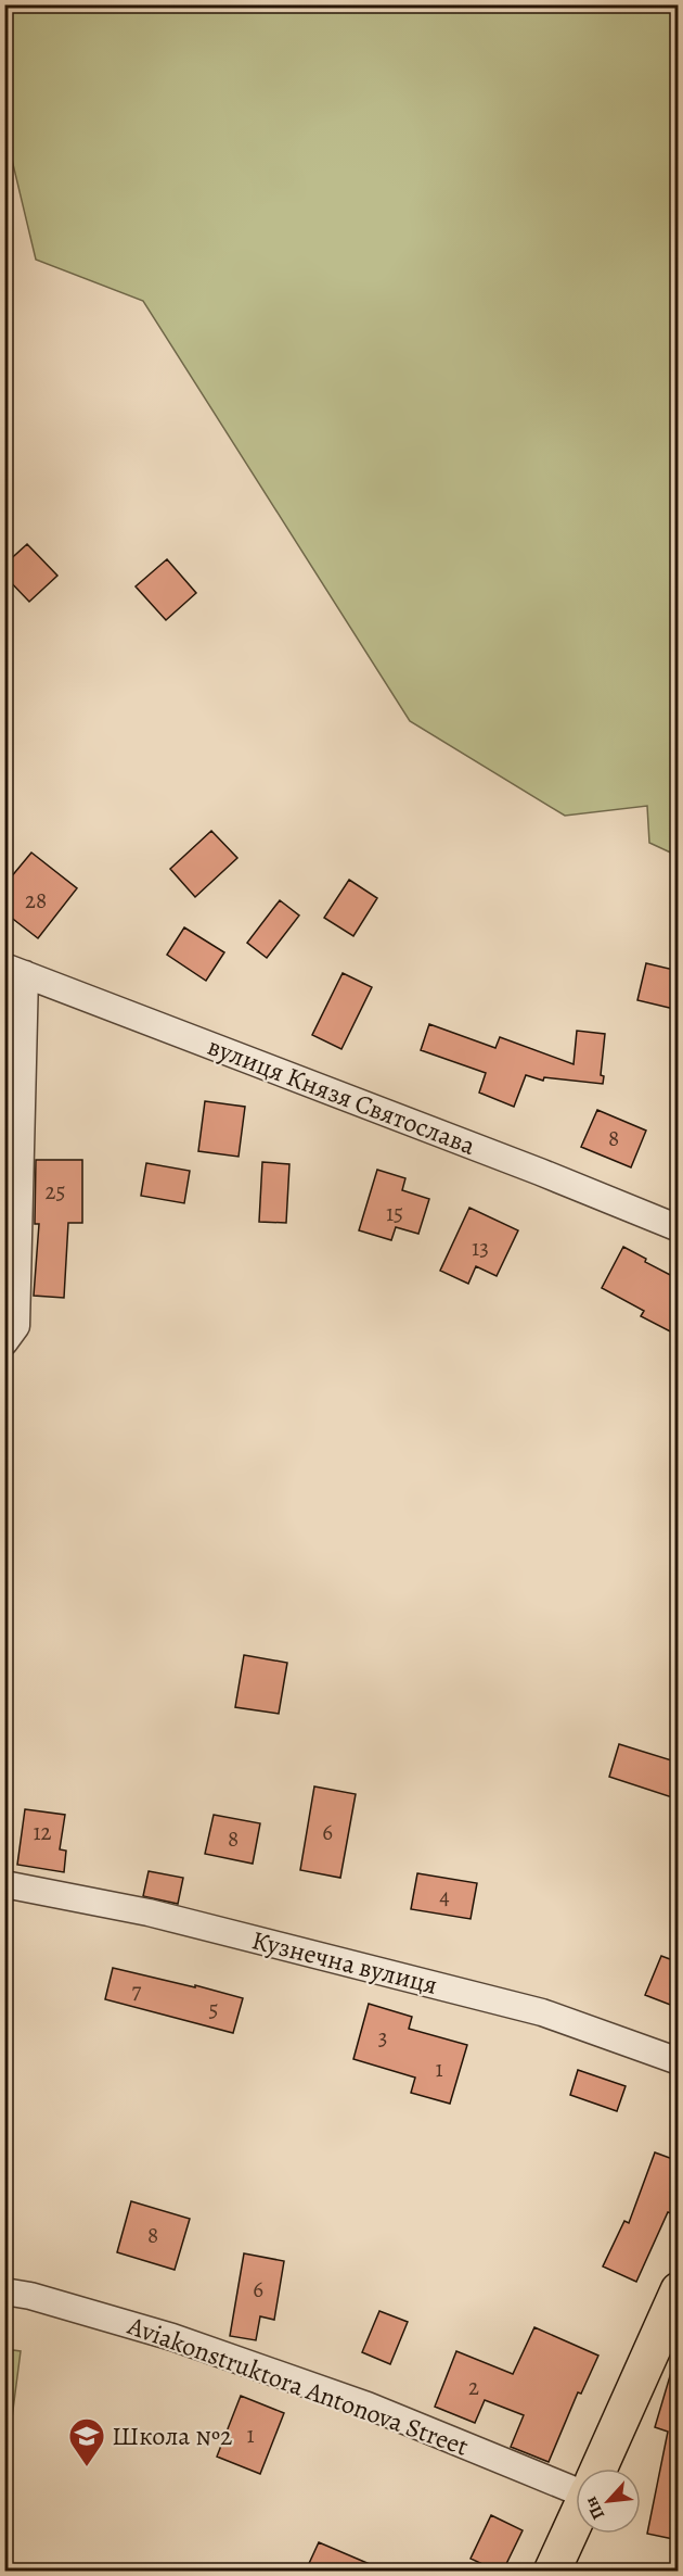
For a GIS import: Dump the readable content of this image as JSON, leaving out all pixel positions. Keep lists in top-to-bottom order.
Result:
{
  "streets": {
    "street": ["вулиця Князя Святослава", "Кузнечна вулиця", "Aviakonstruktora Antonova Street"]
  },
  "places": {
    "school or university": ["Школа №2"]
  },
  "house_numbers": [
    "28",
    "8",
    "25",
    "15",
    "13",
    "12",
    "6",
    "8",
    "4",
    "7",
    "5",
    "3",
    "1",
    "8",
    "6",
    "2",
    "1"
  ],
  "north": "bottom left"
}
